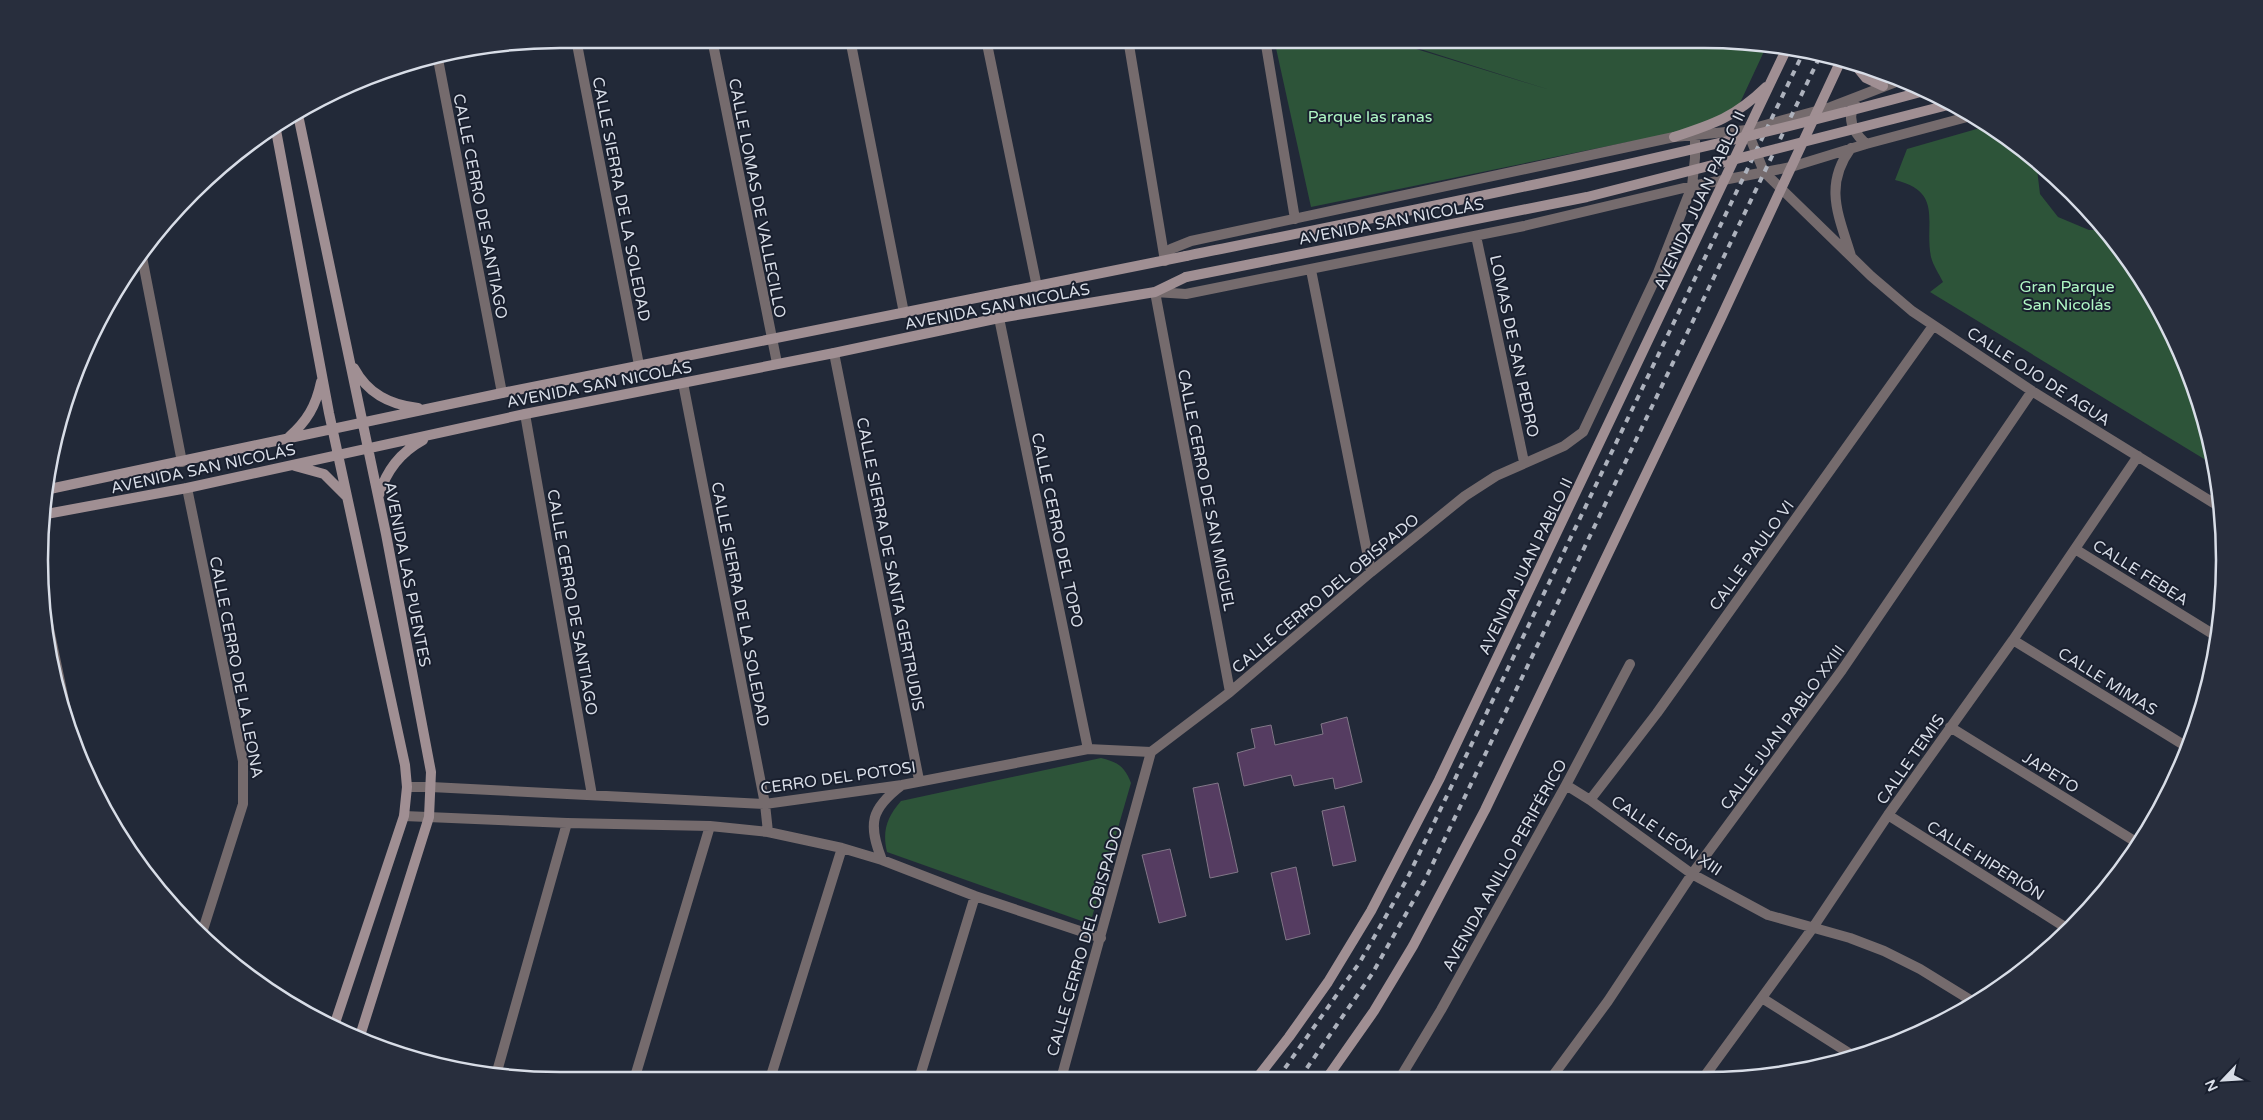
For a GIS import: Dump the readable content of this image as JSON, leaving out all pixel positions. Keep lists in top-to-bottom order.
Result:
{
  "streets": {
    "street": [
      "CALLE LOMAS DE VALLECILLO",
      "CALLE SIERRA DE LA SOLEDAD",
      "AVENIDA JUAN PABLO II",
      "CALLE CERRO DE SANTIAGO",
      "AVENIDA SAN NICOLÁS",
      "LOMAS DE SAN PEDRO",
      "CALLE OJO DE AGUA",
      "CALLE CERRO DE SAN MIGUEL",
      "CALLE CERRO DEL TOPO",
      "CALLE PAULO VI",
      "CALLE SIERRA DE SANTA GERTRUDIS",
      "CALLE FEBEA",
      "AVENIDA LAS PUENTES",
      "CALLE CERRO DEL OBISPADO",
      "CALLE CERRO DE LA LEONA",
      "CALLE MIMAS",
      "CALLE JUAN PABLO XXIII",
      "CALLE TEMIS",
      "JAPETO",
      "CERRO DEL POTOSI",
      "CALLE LEÓN XIII",
      "CALLE HIPERIÓN",
      "AVENIDA ANILLO PERIFÉRICO"
    ]
  },
  "crossings": [
    ["CALLE LOMAS DE VALLECILLO", "AVENIDA SAN NICOLÁS"],
    ["CALLE SIERRA DE LA SOLEDAD", "AVENIDA SAN NICOLÁS"],
    ["CALLE SIERRA DE LA SOLEDAD", "CERRO DEL POTOSI"],
    ["AVENIDA JUAN PABLO II", "CALLE OJO DE AGUA"],
    ["CALLE CERRO DE SANTIAGO", "AVENIDA SAN NICOLÁS"],
    ["CALLE CERRO DE SANTIAGO", "CERRO DEL POTOSI"],
    ["AVENIDA SAN NICOLÁS", "CALLE CERRO DE SAN MIGUEL"],
    ["AVENIDA SAN NICOLÁS", "CALLE CERRO DEL TOPO"],
    ["AVENIDA SAN NICOLÁS", "CALLE SIERRA DE SANTA GERTRUDIS"],
    ["AVENIDA SAN NICOLÁS", "AVENIDA LAS PUENTES"],
    ["AVENIDA SAN NICOLÁS", "CALLE CERRO DE LA LEONA"],
    ["LOMAS DE SAN PEDRO", "CALLE CERRO DEL OBISPADO"],
    ["CALLE OJO DE AGUA", "CALLE PAULO VI"],
    ["CALLE OJO DE AGUA", "CALLE JUAN PABLO XXIII"],
    ["CALLE OJO DE AGUA", "CALLE TEMIS"],
    ["CALLE CERRO DE SAN MIGUEL", "CALLE CERRO DEL OBISPADO"],
    ["CALLE CERRO DEL TOPO", "CERRO DEL POTOSI"],
    ["CALLE PAULO VI", "CALLE LEÓN XIII"],
    ["CALLE SIERRA DE SANTA GERTRUDIS", "CERRO DEL POTOSI"],
    ["CALLE FEBEA", "CALLE TEMIS"],
    ["AVENIDA LAS PUENTES", "CERRO DEL POTOSI"],
    ["CALLE CERRO DEL OBISPADO", "CERRO DEL POTOSI"],
    ["CALLE MIMAS", "CALLE TEMIS"],
    ["CALLE JUAN PABLO XXIII", "CALLE LEÓN XIII"],
    ["CALLE TEMIS", "JAPETO"],
    ["CALLE TEMIS", "CALLE LEÓN XIII"],
    ["CALLE TEMIS", "CALLE HIPERIÓN"],
    ["CALLE LEÓN XIII", "AVENIDA ANILLO PERIFÉRICO"]
  ],
  "parks": ["Parque las ranas", "Gran Parque San Nicolás"],
  "north": "bottom left"
}
